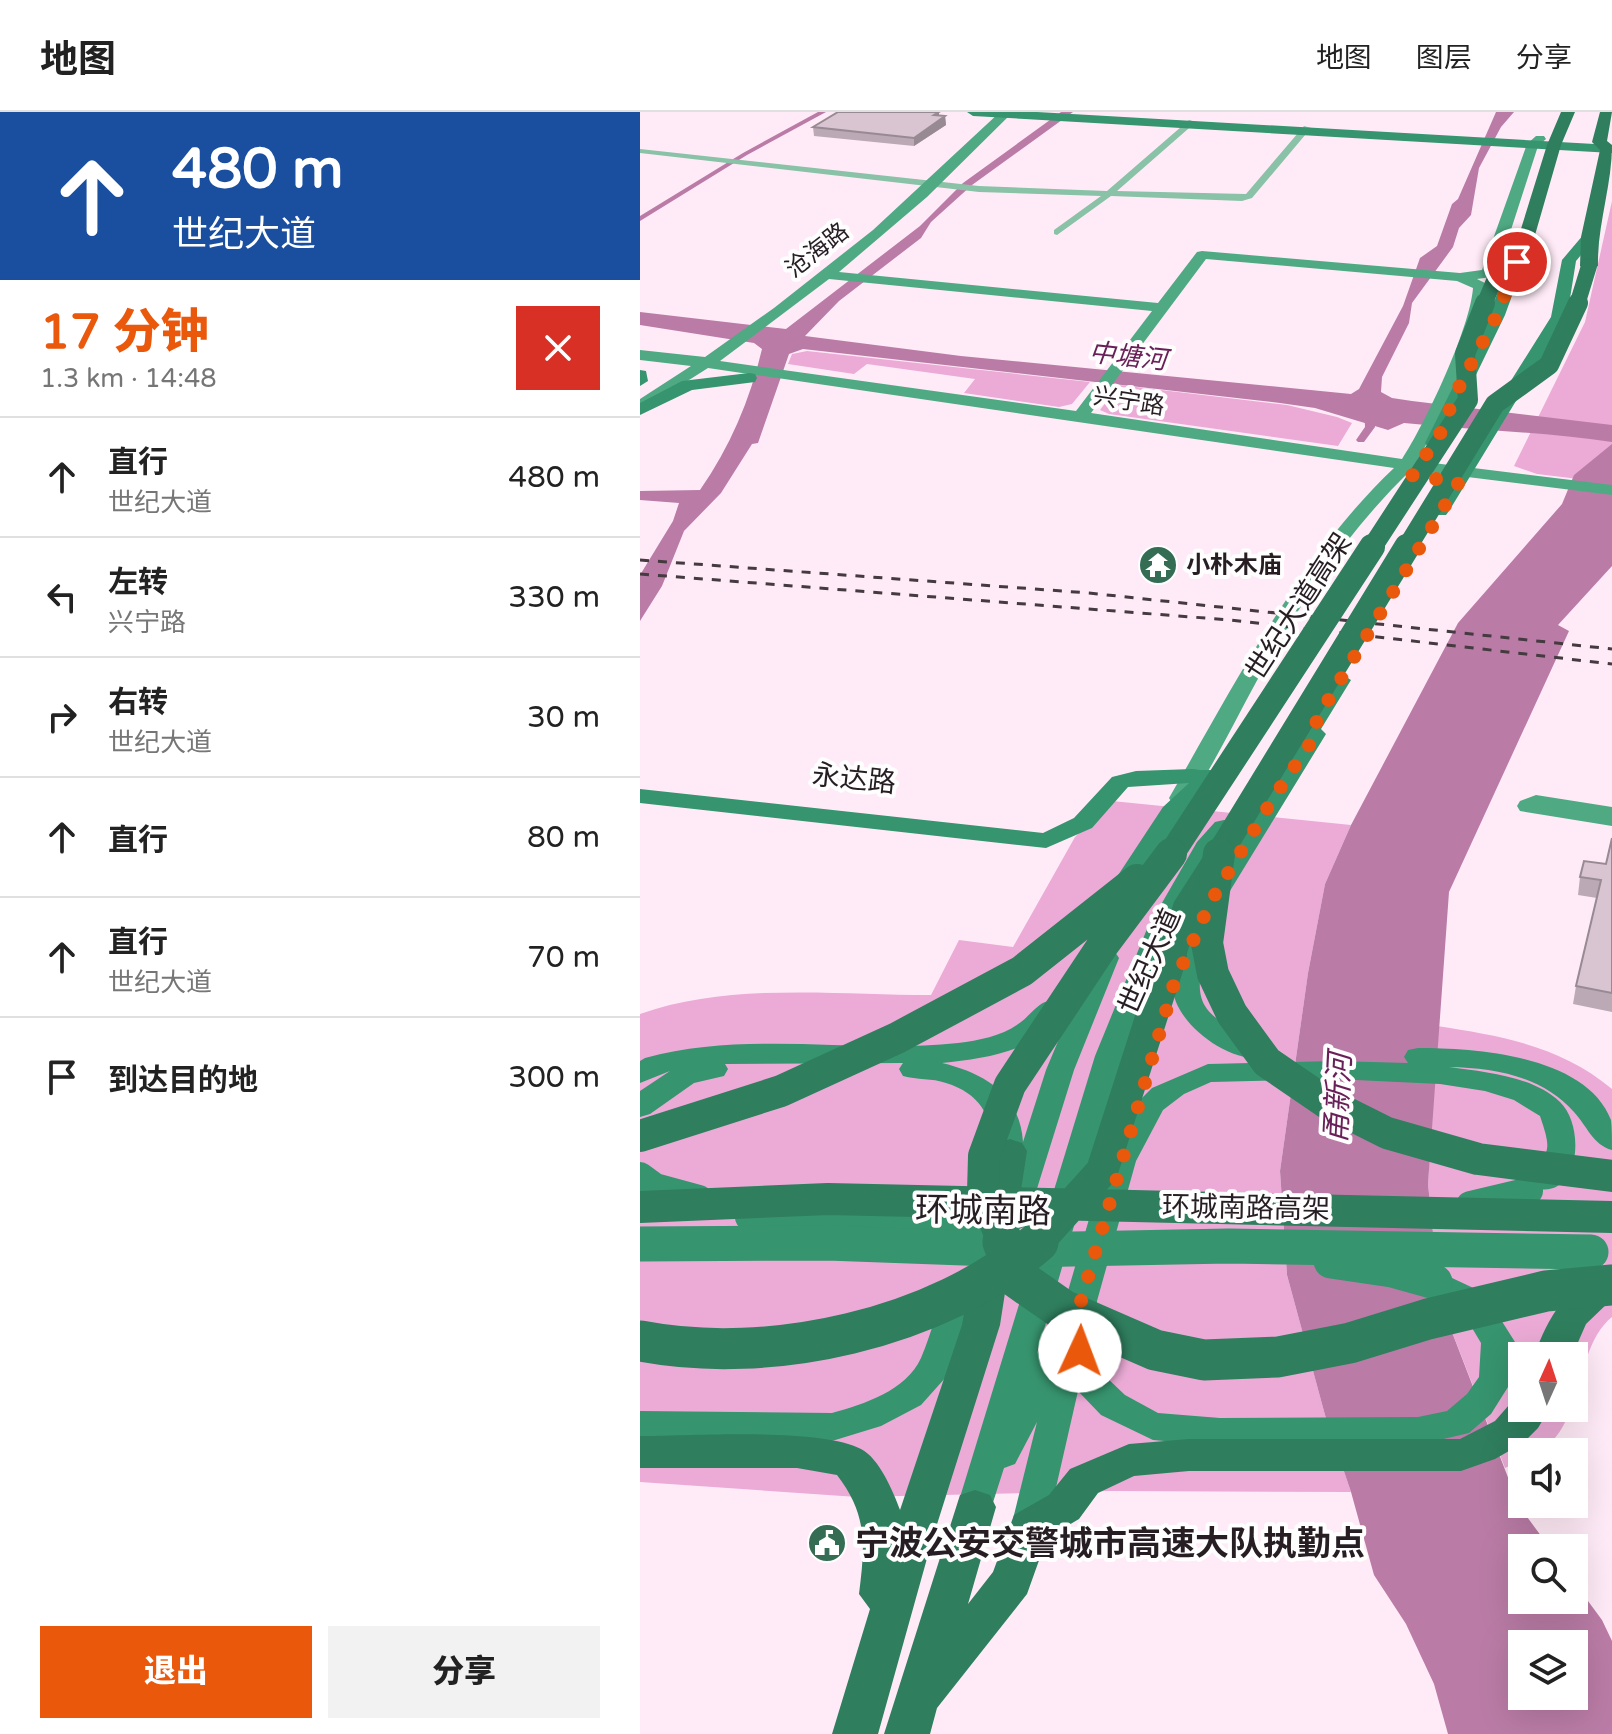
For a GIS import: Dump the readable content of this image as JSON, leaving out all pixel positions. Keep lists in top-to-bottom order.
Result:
{
  "streets": {
    "highway": ["世纪大道高架", "环城南路高架"],
    "main road": [
      "沧海路",
      "兴宁路",
      "永达路",
      "世纪大道",
      "环城南路"
    ]
  },
  "crossings": [
    ["沧海路", "兴宁路"],
    ["兴宁路", "世纪大道"],
    ["世纪大道高架", "世纪大道"],
    ["环城南路高架", "环城南路"]
  ],
  "water": ["中塘河", "甬新河"],
  "places": {
    "temple": ["小朴木庙"],
    "public building": ["宁波公安交警城市高速大队执勤点"]
  },
  "north": "top",
  "page": {
    "header": "地图",
    "nav": ["地图", "图层", "分享"],
    "turn": ["480 m", "世纪大道"],
    "heading": ["17 分钟", "1.3 km · 14:48"],
    "list": [
      {
        "name": "直行",
        "note": "世纪大道",
        "value": "480 m"
      },
      {
        "name": "左转",
        "note": "兴宁路",
        "value": "330 m"
      },
      {
        "name": "右转",
        "note": "世纪大道",
        "value": "30 m"
      },
      {
        "name": "直行",
        "value": "80 m"
      },
      {
        "name": "直行",
        "note": "世纪大道",
        "value": "70 m"
      },
      {
        "name": "到达目的地",
        "value": "300 m"
      }
    ],
    "buttons": ["退出", "分享"]
  }
}
